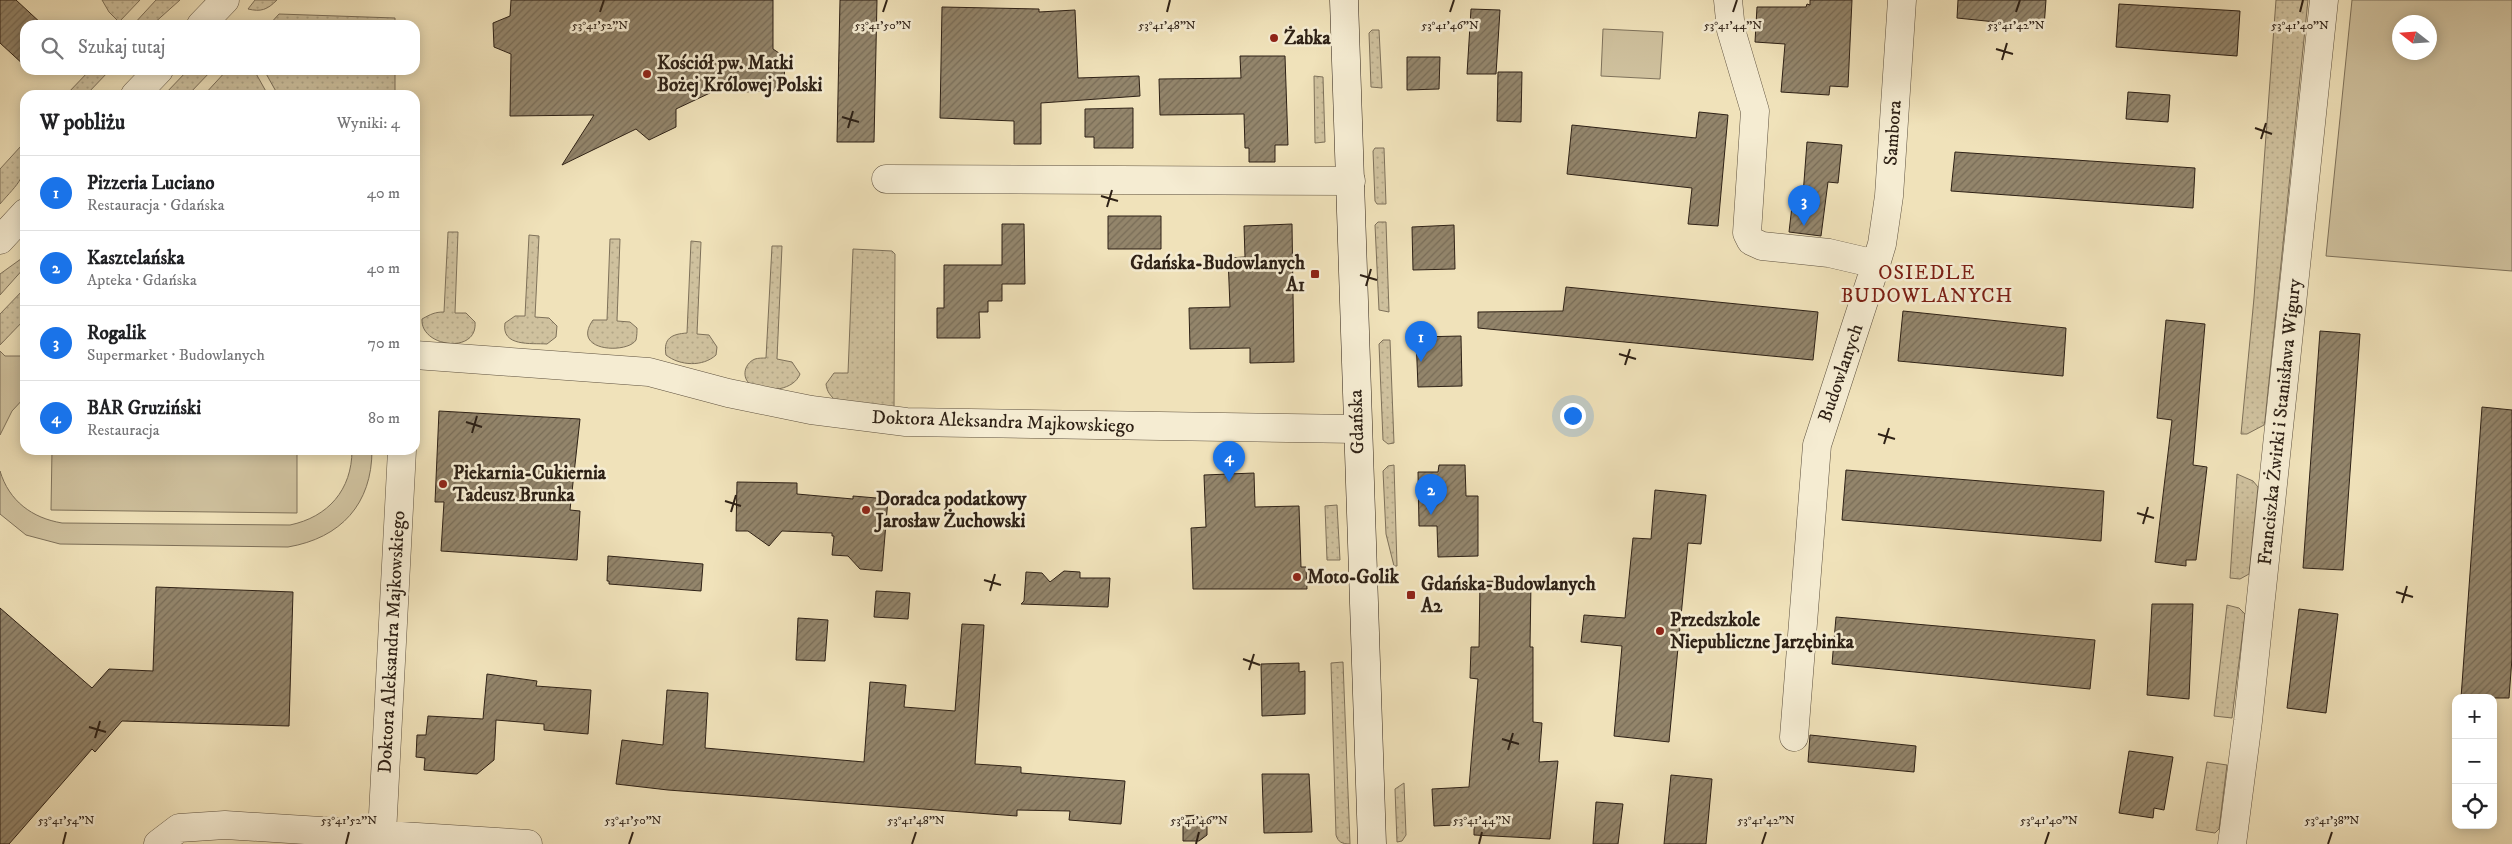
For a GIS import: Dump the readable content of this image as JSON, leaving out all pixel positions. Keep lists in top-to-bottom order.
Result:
{
  "streets": {
    "street": [
      "Sambora",
      "Budowlanych",
      "Doktora Aleksandra Majkowskiego",
      "Gdańska",
      "Franciszka Żwirki i Stanisława Wigury"
    ]
  },
  "crossings": [
    ["Sambora", "Budowlanych"],
    ["Doktora Aleksandra Majkowskiego", "Gdańska"]
  ],
  "districts": ["OSIEDLE BUDOWLANYCH"],
  "places": {
    "other": [
      "Żabka",
      "Kościół pw. Matki Bożej Królowej Polski",
      "Piekarnia-Cukiernia Tadeusz Brunka",
      "Doradca podatkowy Jarosław Żuchowski",
      "Moto-Golik",
      "Przedszkole Niepubliczne Jarzębinka"
    ],
    "transit": ["Gdańska-Budowlanych A1", "Gdańska-Budowlanych A2"]
  },
  "north": "left",
  "page": {
    "search": "Szukaj tutaj",
    "heading": ["W pobliżu", "Wyniki: 4"],
    "list": [
      {
        "mark": "1",
        "name": "Pizzeria Luciano",
        "note": "Restauracja · Gdańska",
        "value": "40 m"
      },
      {
        "mark": "2",
        "name": "Kasztelańska",
        "note": "Apteka · Gdańska",
        "value": "40 m"
      },
      {
        "mark": "3",
        "name": "Rogalik",
        "note": "Supermarket · Budowlanych",
        "value": "70 m"
      },
      {
        "mark": "4",
        "name": "BAR Gruziński",
        "note": "Restauracja",
        "value": "80 m"
      }
    ],
    "pins": [
      "3",
      "1",
      "4",
      "2"
    ],
    "map_buttons": ["+", "−"]
  },
  "coordinates": [
    "53°41'52\"N",
    "53°41'50\"N",
    "53°41'48\"N",
    "53°41'46\"N",
    "53°41'44\"N",
    "53°41'42\"N",
    "53°41'40\"N",
    "53°41'54\"N",
    "53°41'38\"N"
  ]
}
